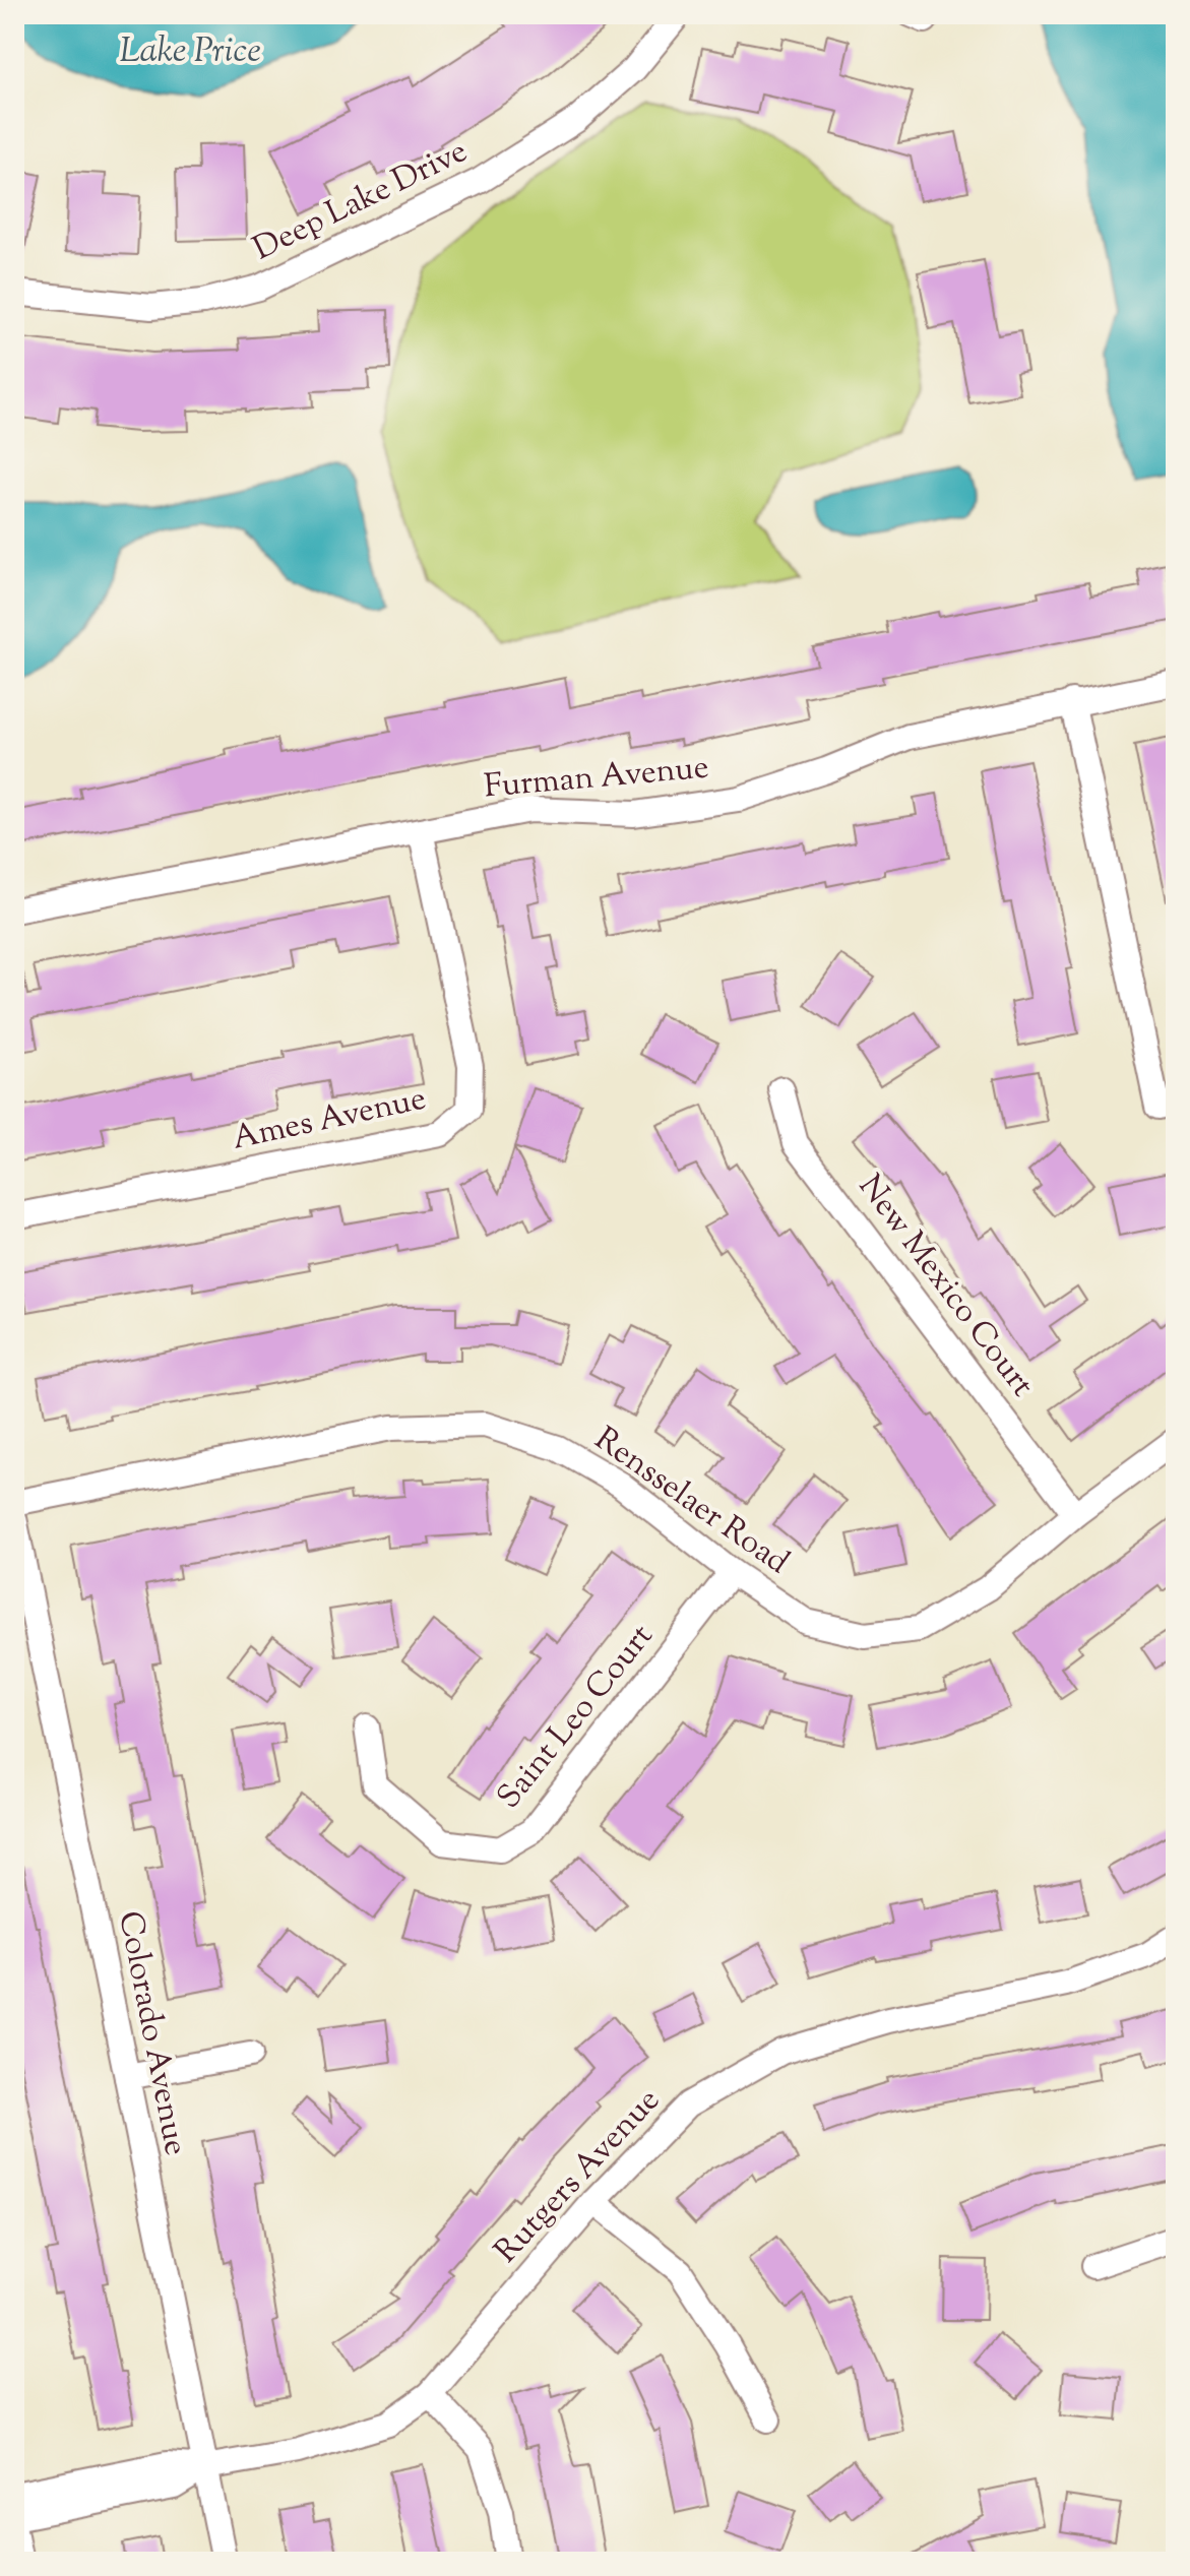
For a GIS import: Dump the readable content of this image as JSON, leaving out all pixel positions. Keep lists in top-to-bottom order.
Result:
{
  "streets": {
    "street": [
      "Deep Lake Drive",
      "Furman Avenue",
      "Ames Avenue",
      "New Mexico Court",
      "Rensselaer Road",
      "Saint Leo Court",
      "Colorado Avenue",
      "Rutgers Avenue"
    ]
  },
  "crossings": [
    ["Furman Avenue", "Ames Avenue"],
    ["New Mexico Court", "Rensselaer Road"],
    ["Rensselaer Road", "Saint Leo Court"],
    ["Colorado Avenue", "Rutgers Avenue"]
  ],
  "water": ["Lake Price"]
}
